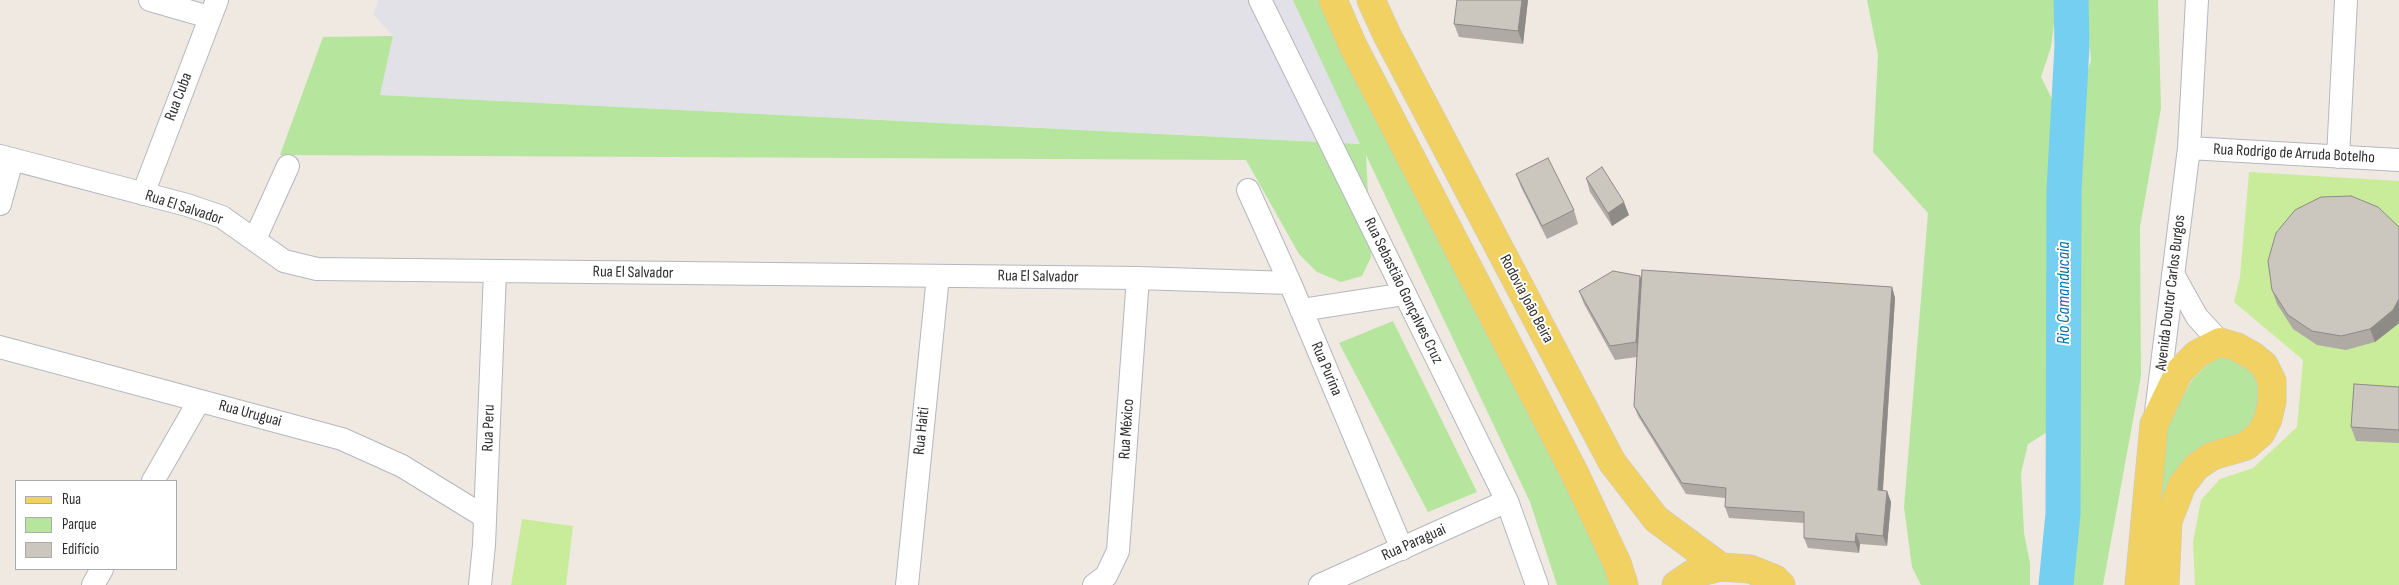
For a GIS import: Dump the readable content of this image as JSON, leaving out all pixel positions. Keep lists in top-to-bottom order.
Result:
{
  "streets": {
    "main road": ["Avenida Doutor Carlos Burgos", "Rodovia João Beira"],
    "street": [
      "Rua Cuba",
      "Rua Rodrigo de Arruda Botelho",
      "Rua El Salvador",
      "Rua Sebastião Gonçalves Cruz",
      "Rua Purina",
      "Rua Uruguai",
      "Rua Peru",
      "Rua México",
      "Rua Haiti",
      "Rua Paraguai"
    ]
  },
  "crossings": [
    ["Rua Cuba", "Rua El Salvador"],
    ["Rua Rodrigo de Arruda Botelho", "Avenida Doutor Carlos Burgos"],
    ["Rua El Salvador", "Rua Purina"],
    ["Rua El Salvador", "Rua Peru"],
    ["Rua El Salvador", "Rua México"],
    ["Rua El Salvador", "Rua Haiti"],
    ["Rua Sebastião Gonçalves Cruz", "Rua Paraguai"],
    ["Rua Purina", "Rua Paraguai"],
    ["Rua Uruguai", "Rua Peru"]
  ],
  "water": ["Rio Camanducaia"],
  "legend": ["Rua", "Parque", "Edifício"]
}
